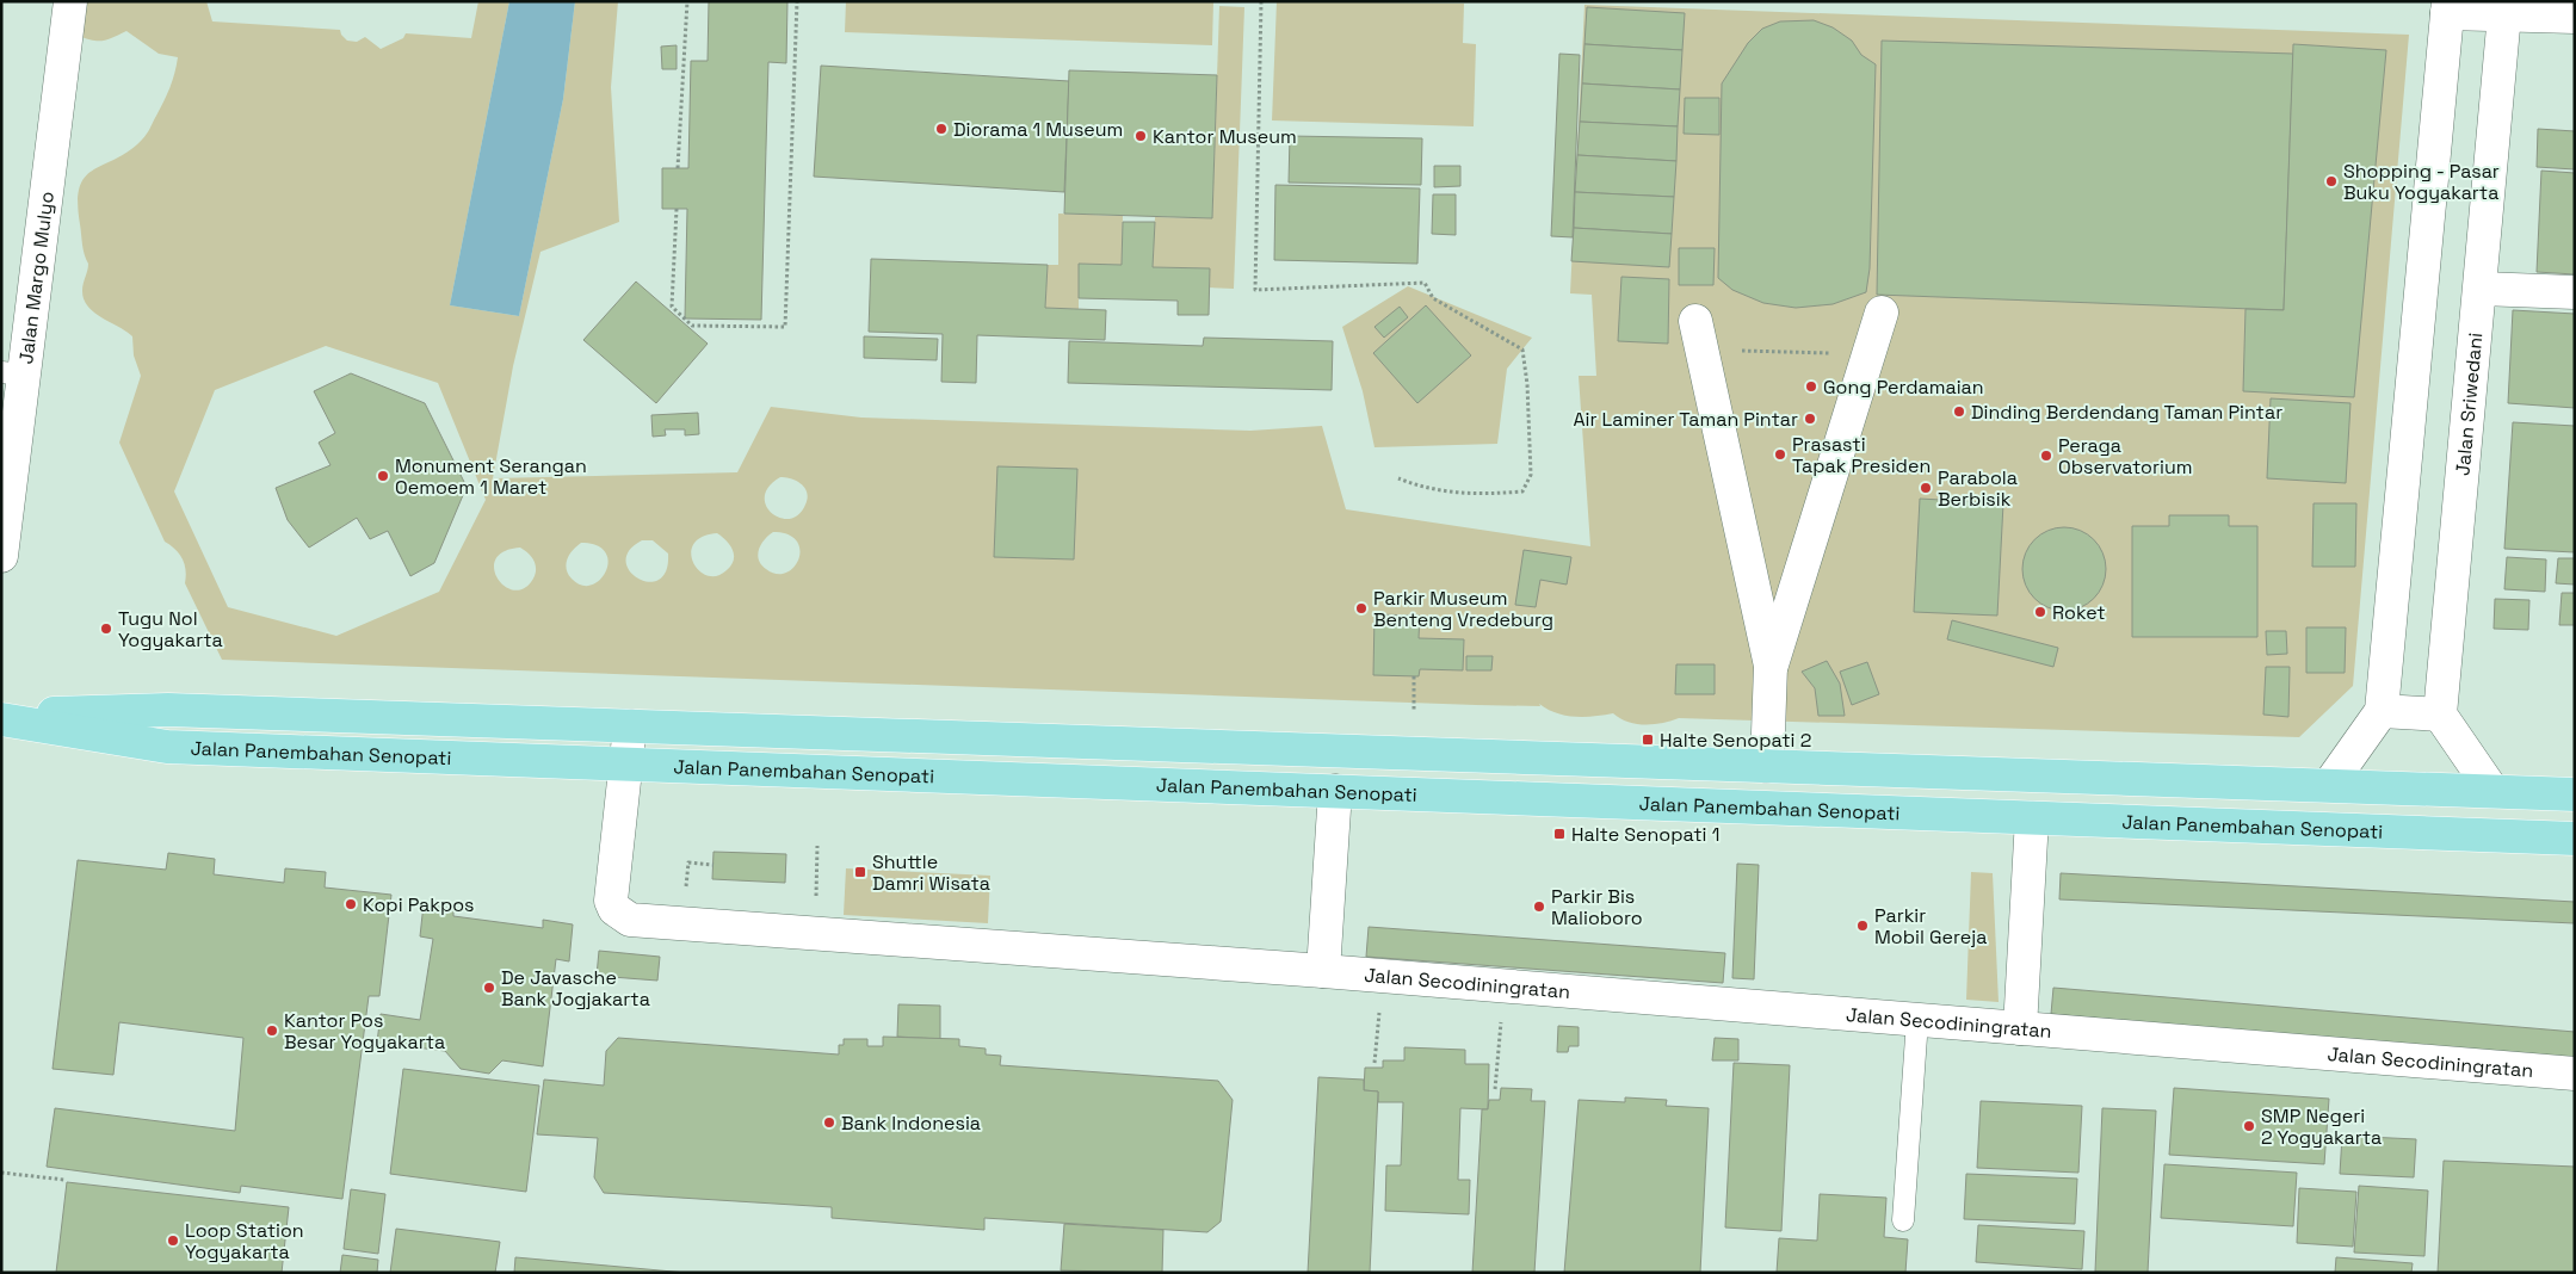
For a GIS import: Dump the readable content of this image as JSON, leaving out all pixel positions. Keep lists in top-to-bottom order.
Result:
{
  "streets": {
    "main road": ["Jalan Panembahan Senopati"],
    "street": ["Jalan Margo Mulyo", "Jalan Sriwedani", "Jalan Secodiningratan"]
  },
  "crossings": [
    ["Jalan Panembahan Senopati", "Jalan Secodiningratan"]
  ],
  "places": {
    "other": [
      "Diorama 1 Museum",
      "Kantor Museum",
      "Shopping - Pasar Buku Yogyakarta",
      "Gong Perdamaian",
      "Dinding Berdendang Taman Pintar",
      "Air Laminer Taman Pintar",
      "Prasasti Tapak Presiden",
      "Peraga Observatorium",
      "Monument Serangan Oemoem 1 Maret",
      "Parabola Berbisik",
      "Parkir Museum Benteng Vredeburg",
      "Roket",
      "Tugu Nol Yogyakarta",
      "Kopi Pakpos",
      "Parkir Bis Malioboro",
      "Parkir Mobil Gereja",
      "De Javasche Bank Jogjakarta",
      "Kantor Pos Besar Yogyakarta",
      "Bank Indonesia",
      "SMP Negeri 2 Yogyakarta",
      "Loop Station Yogyakarta"
    ],
    "transit": ["Halte Senopati 2", "Halte Senopati 1", "Shuttle Damri Wisata"]
  }
}
